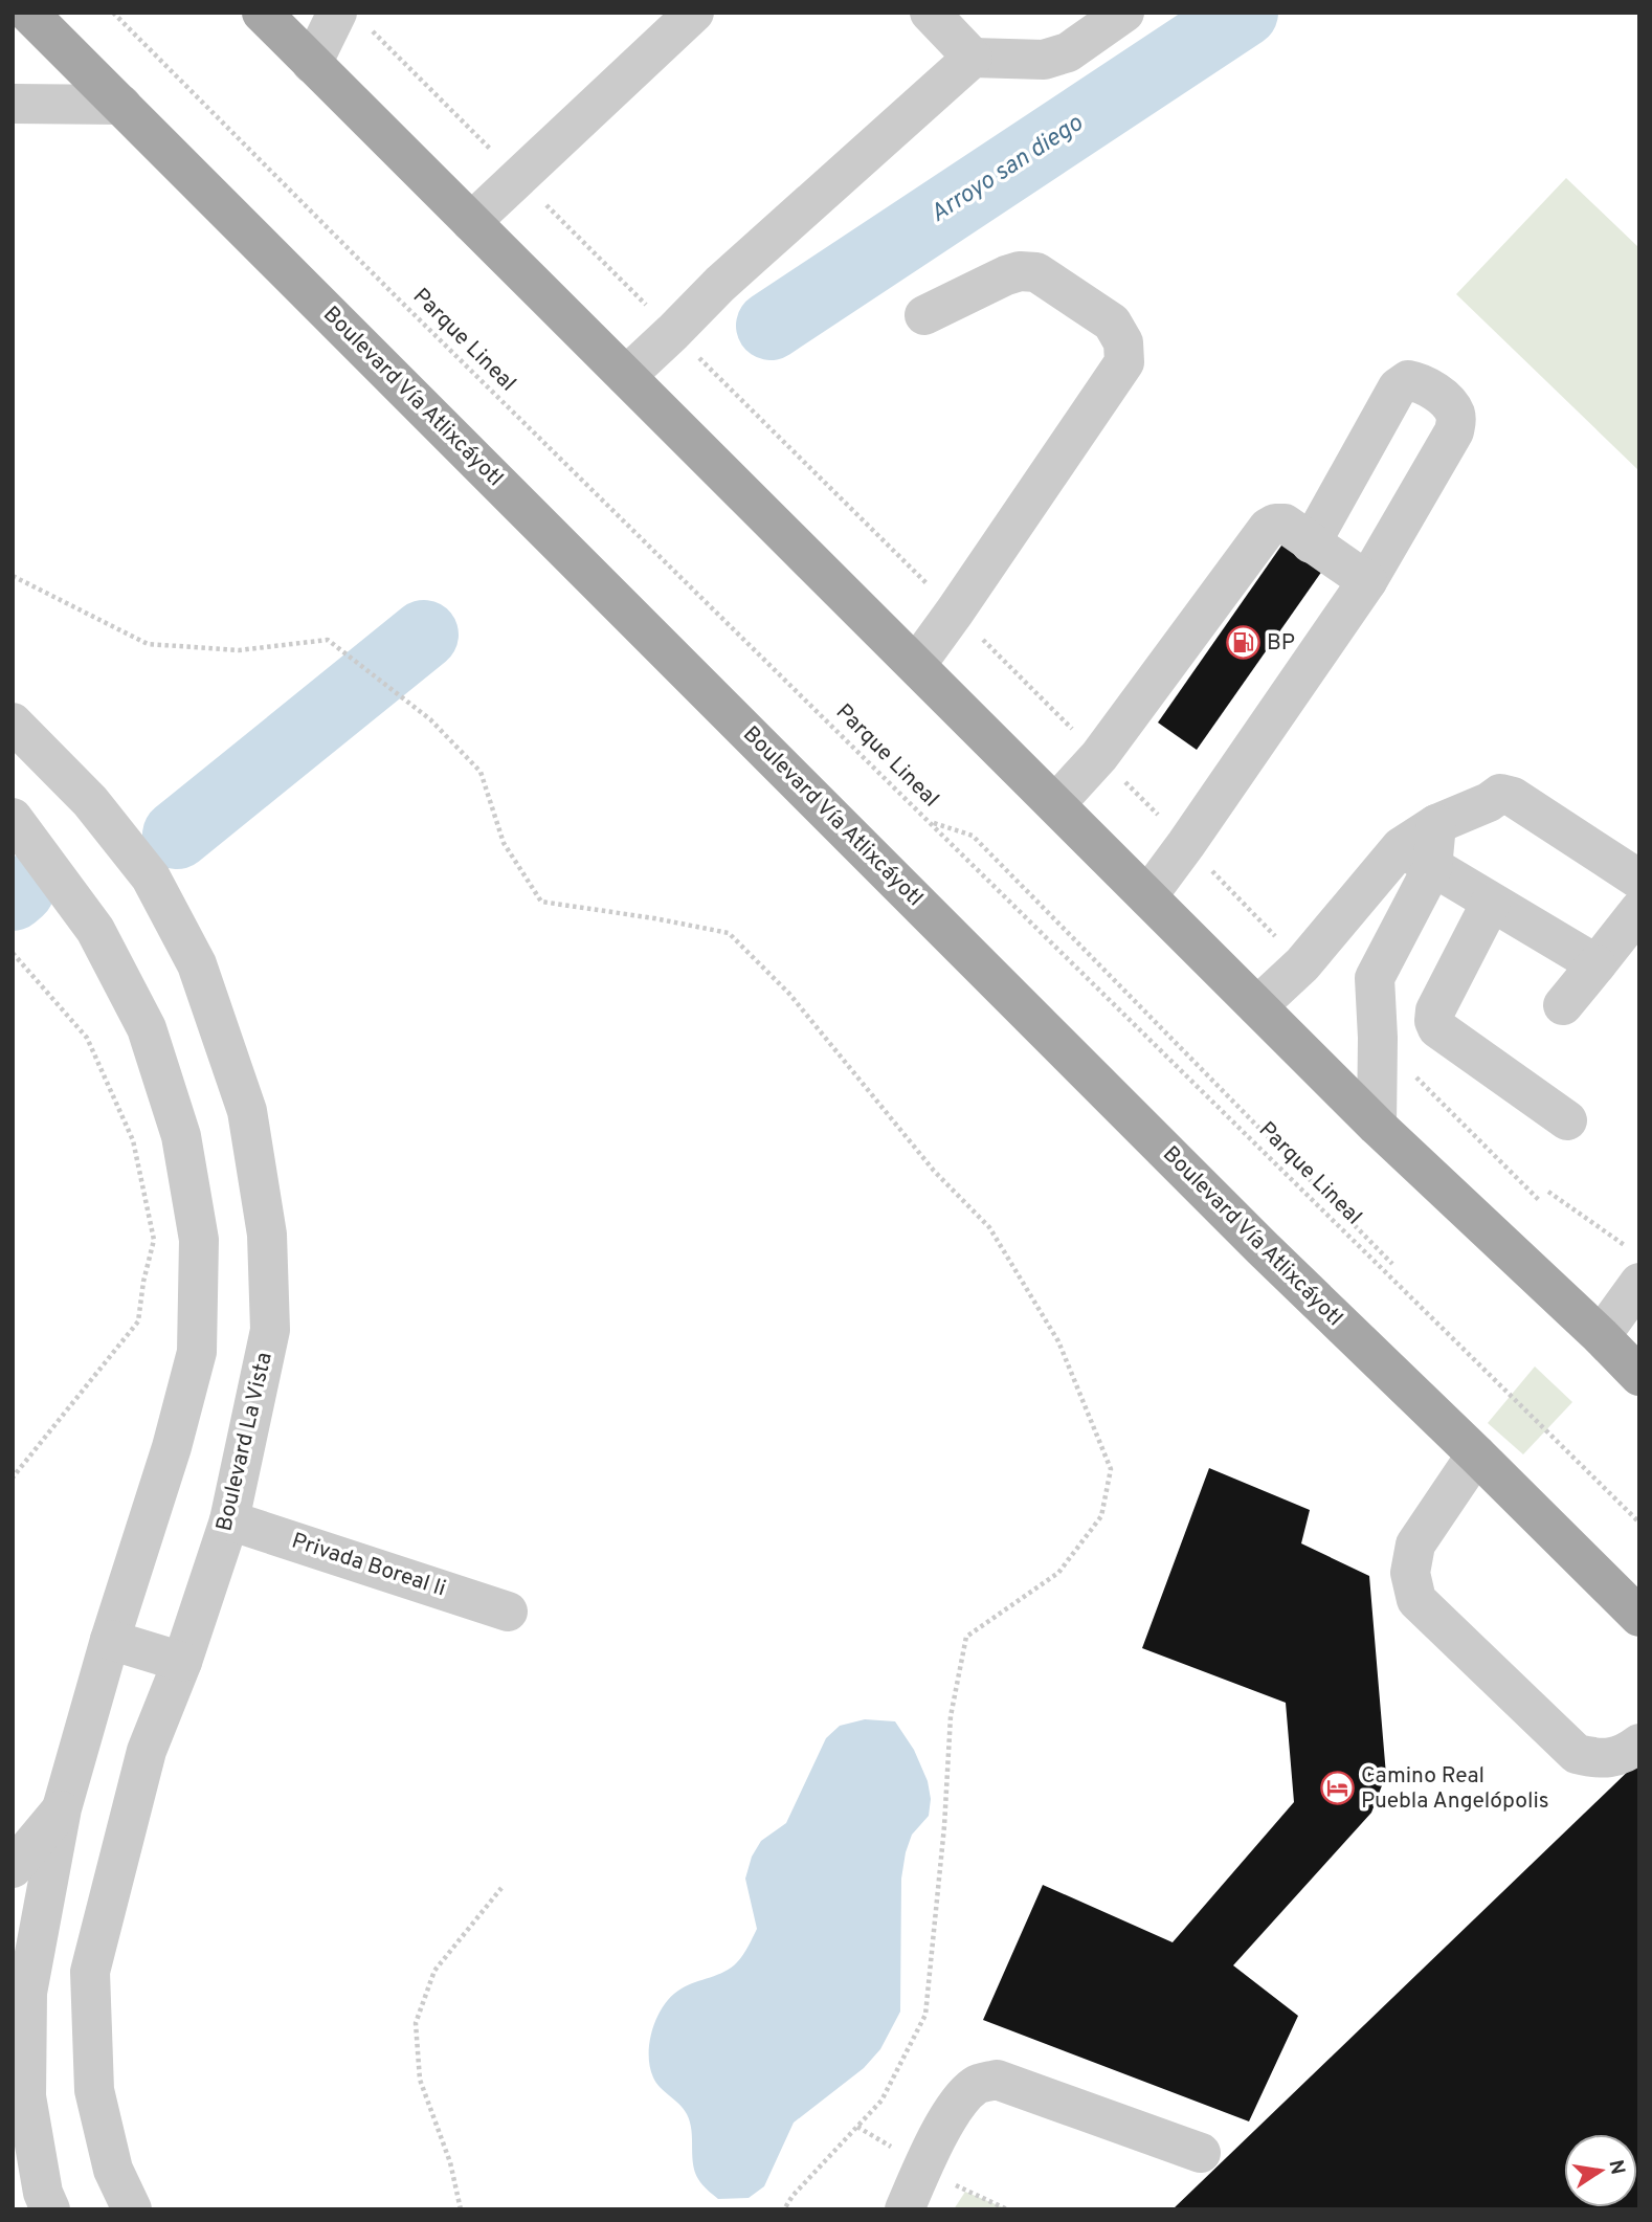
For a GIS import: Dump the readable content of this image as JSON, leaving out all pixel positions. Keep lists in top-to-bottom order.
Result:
{
  "streets": {
    "main road": ["Boulevard Vía Atlixcáyotl"],
    "street": ["Boulevard La Vista", "Privada Boreal Ii"],
    "path": ["Parque Lineal"]
  },
  "crossings": [
    ["Boulevard La Vista", "Privada Boreal Ii"]
  ],
  "water": ["Arroyo san diego"],
  "places": {
    "fuel station": ["BP"],
    "hotel": ["Camino Real Puebla Angelópolis"]
  },
  "north": "right"
}
